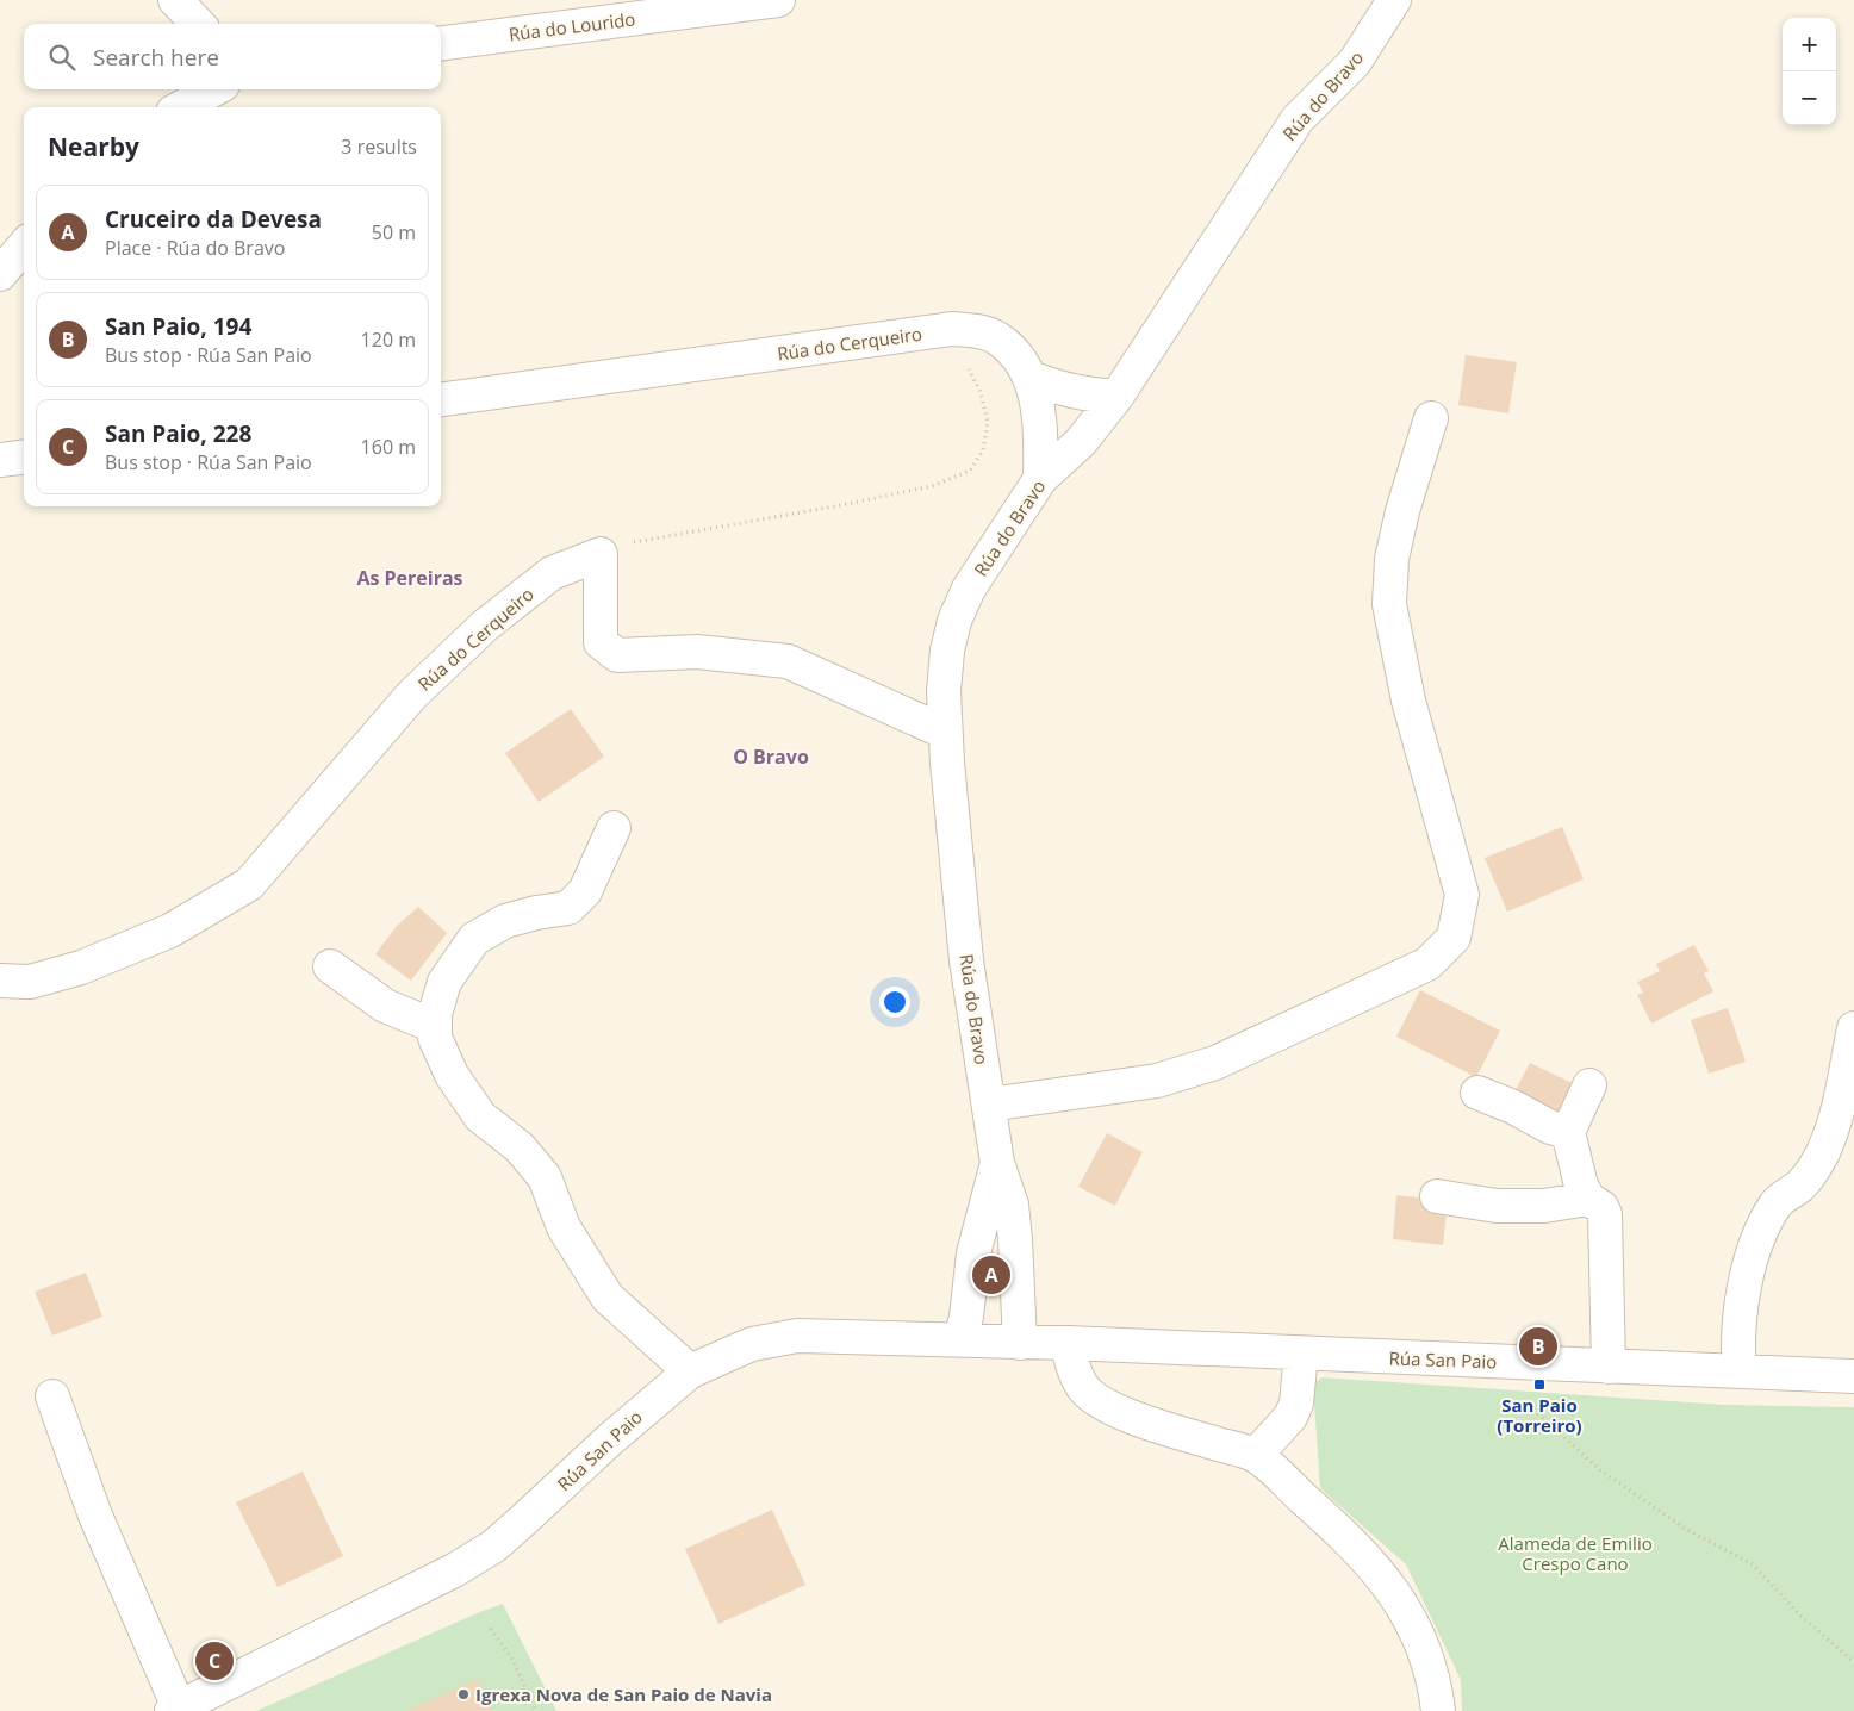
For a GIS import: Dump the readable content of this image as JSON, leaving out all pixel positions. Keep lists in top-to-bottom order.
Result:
{
  "streets": {
    "street": [
      "Rúa do Lourido",
      "Rúa do Bravo",
      "Rúa do Cerqueiro",
      "Rúa San Paio"
    ]
  },
  "crossings": [
    ["Rúa do Bravo", "Rúa do Cerqueiro"],
    ["Rúa do Bravo", "Rúa San Paio"]
  ],
  "districts": ["As Pereiras", "O Bravo"],
  "parks": ["Alameda de Emilio Crespo Cano"],
  "places": {
    "transit": ["San Paio (Torreiro)"],
    "other": ["Igrexa Nova de San Paio de Navia"]
  },
  "page": {
    "map_buttons": ["+", "−"],
    "search": "Search here",
    "heading": ["Nearby", "3 results"],
    "list": [
      {
        "mark": "A",
        "name": "Cruceiro da Devesa",
        "note": "Place · Rúa do Bravo",
        "value": "50 m"
      },
      {
        "mark": "B",
        "name": "San Paio, 194",
        "note": "Bus stop · Rúa San Paio",
        "value": "120 m"
      },
      {
        "mark": "C",
        "name": "San Paio, 228",
        "note": "Bus stop · Rúa San Paio",
        "value": "160 m"
      }
    ],
    "pins": ["A", "B", "C"]
  }
}
